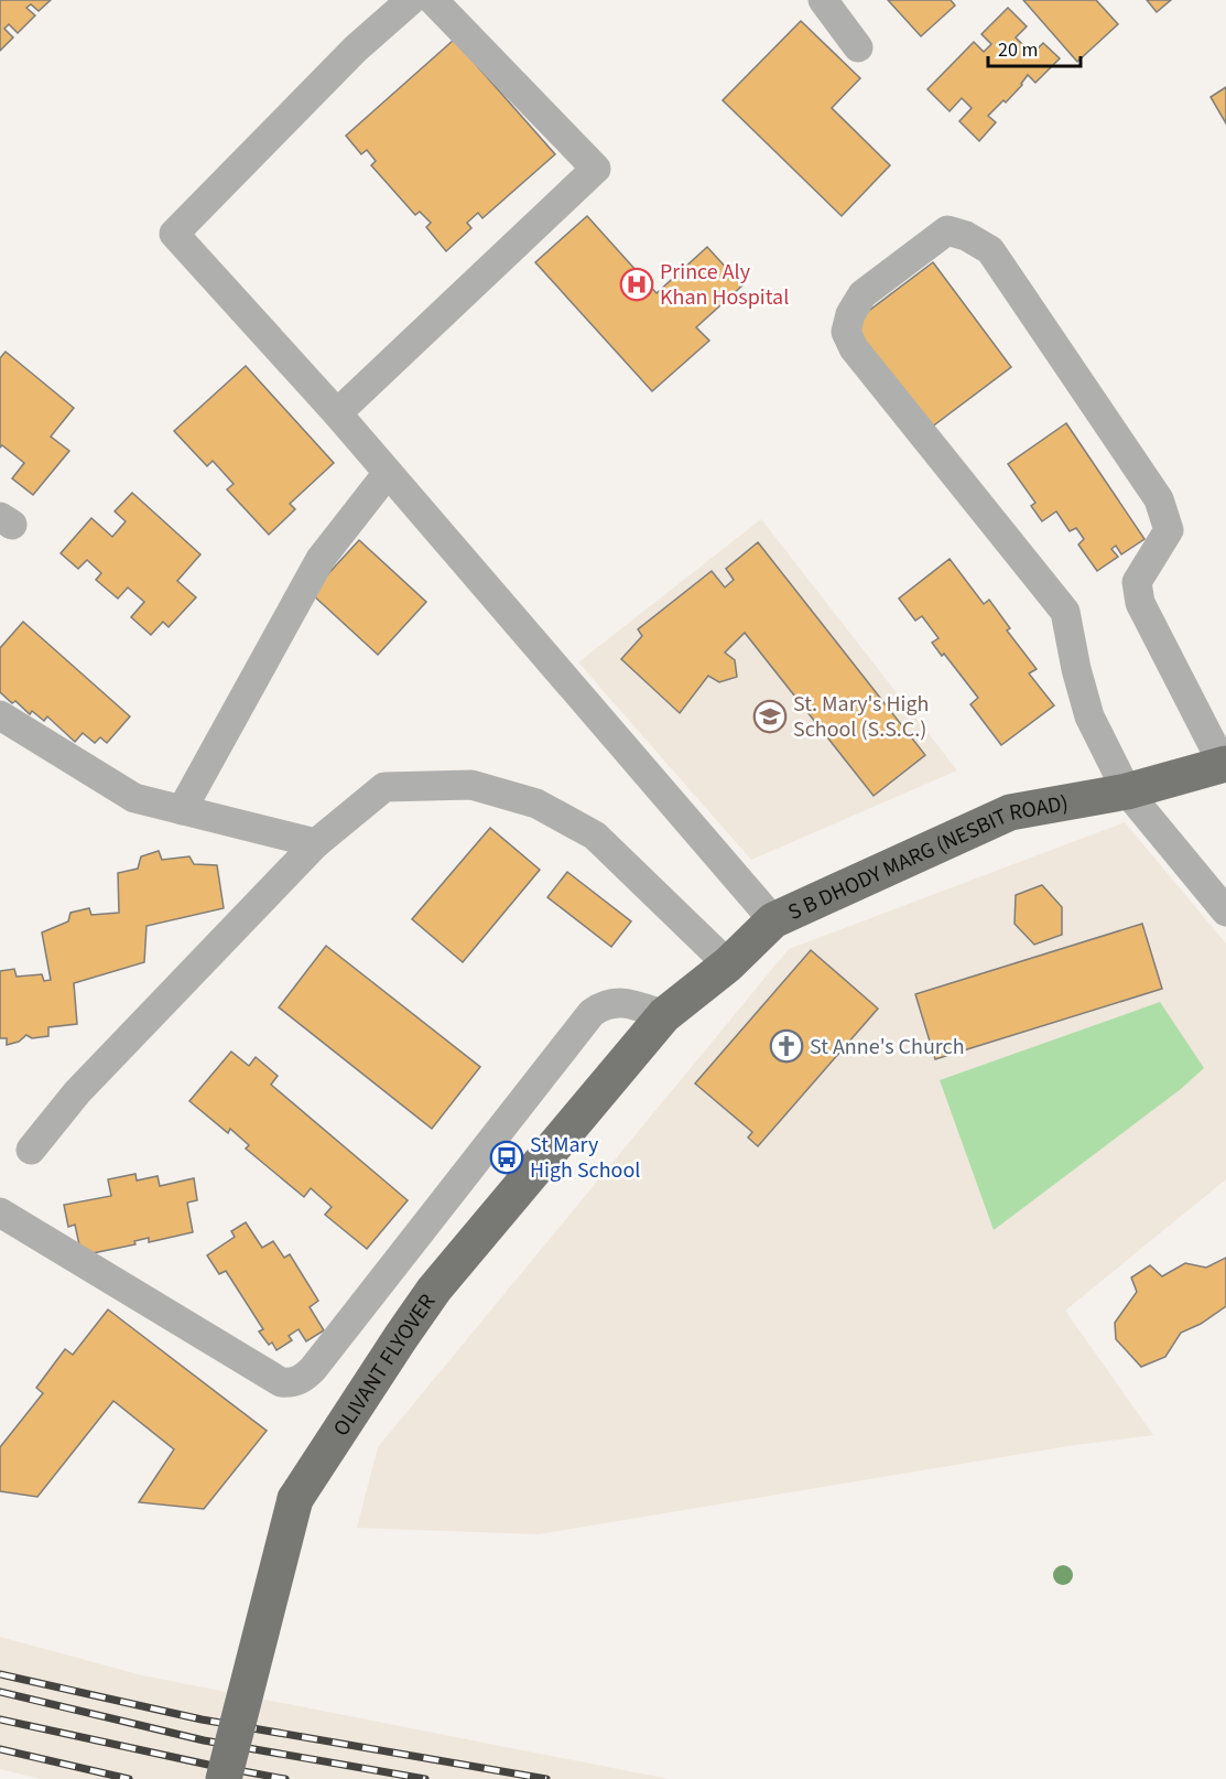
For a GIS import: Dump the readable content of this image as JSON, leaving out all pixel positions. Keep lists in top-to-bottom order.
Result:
{
  "streets": {
    "main road": ["S B DHODY MARG (NESBIT ROAD)", "OLIVANT FLYOVER"]
  },
  "crossings": [
    ["S B DHODY MARG (NESBIT ROAD)", "OLIVANT FLYOVER"]
  ],
  "places": {
    "hospital": ["Prince Aly Khan Hospital"],
    "school or university": ["St. Mary's High School (S.S.C.)"],
    "church": ["St Anne's Church"],
    "bus stop": ["St Mary High School"]
  },
  "scale_bar": "20 m"
}
